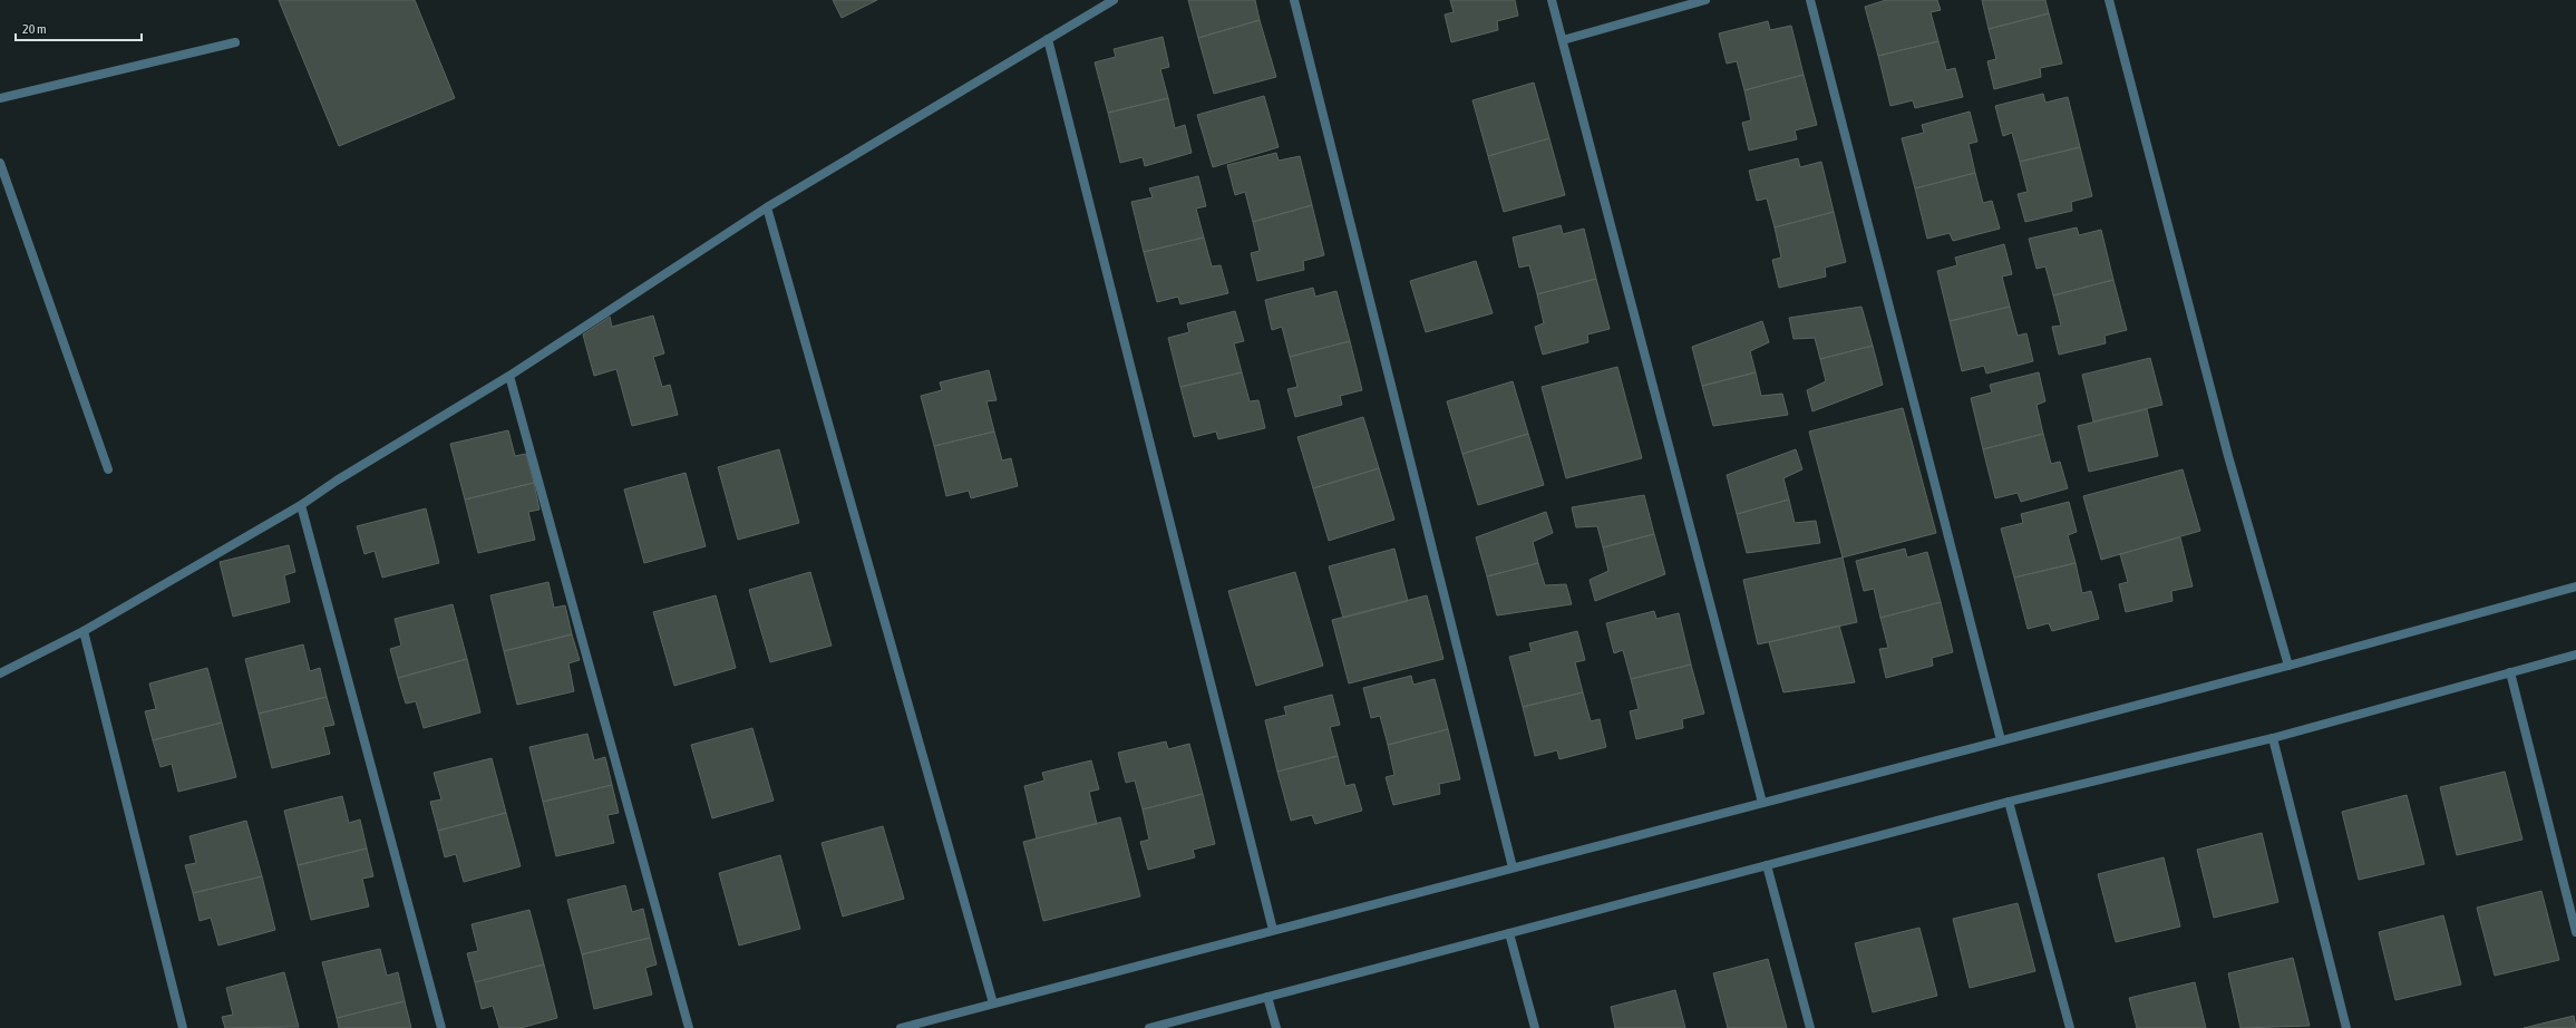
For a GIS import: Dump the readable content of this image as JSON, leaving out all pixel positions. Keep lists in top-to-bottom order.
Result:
{
  "scale_bar": "20 m"
}
